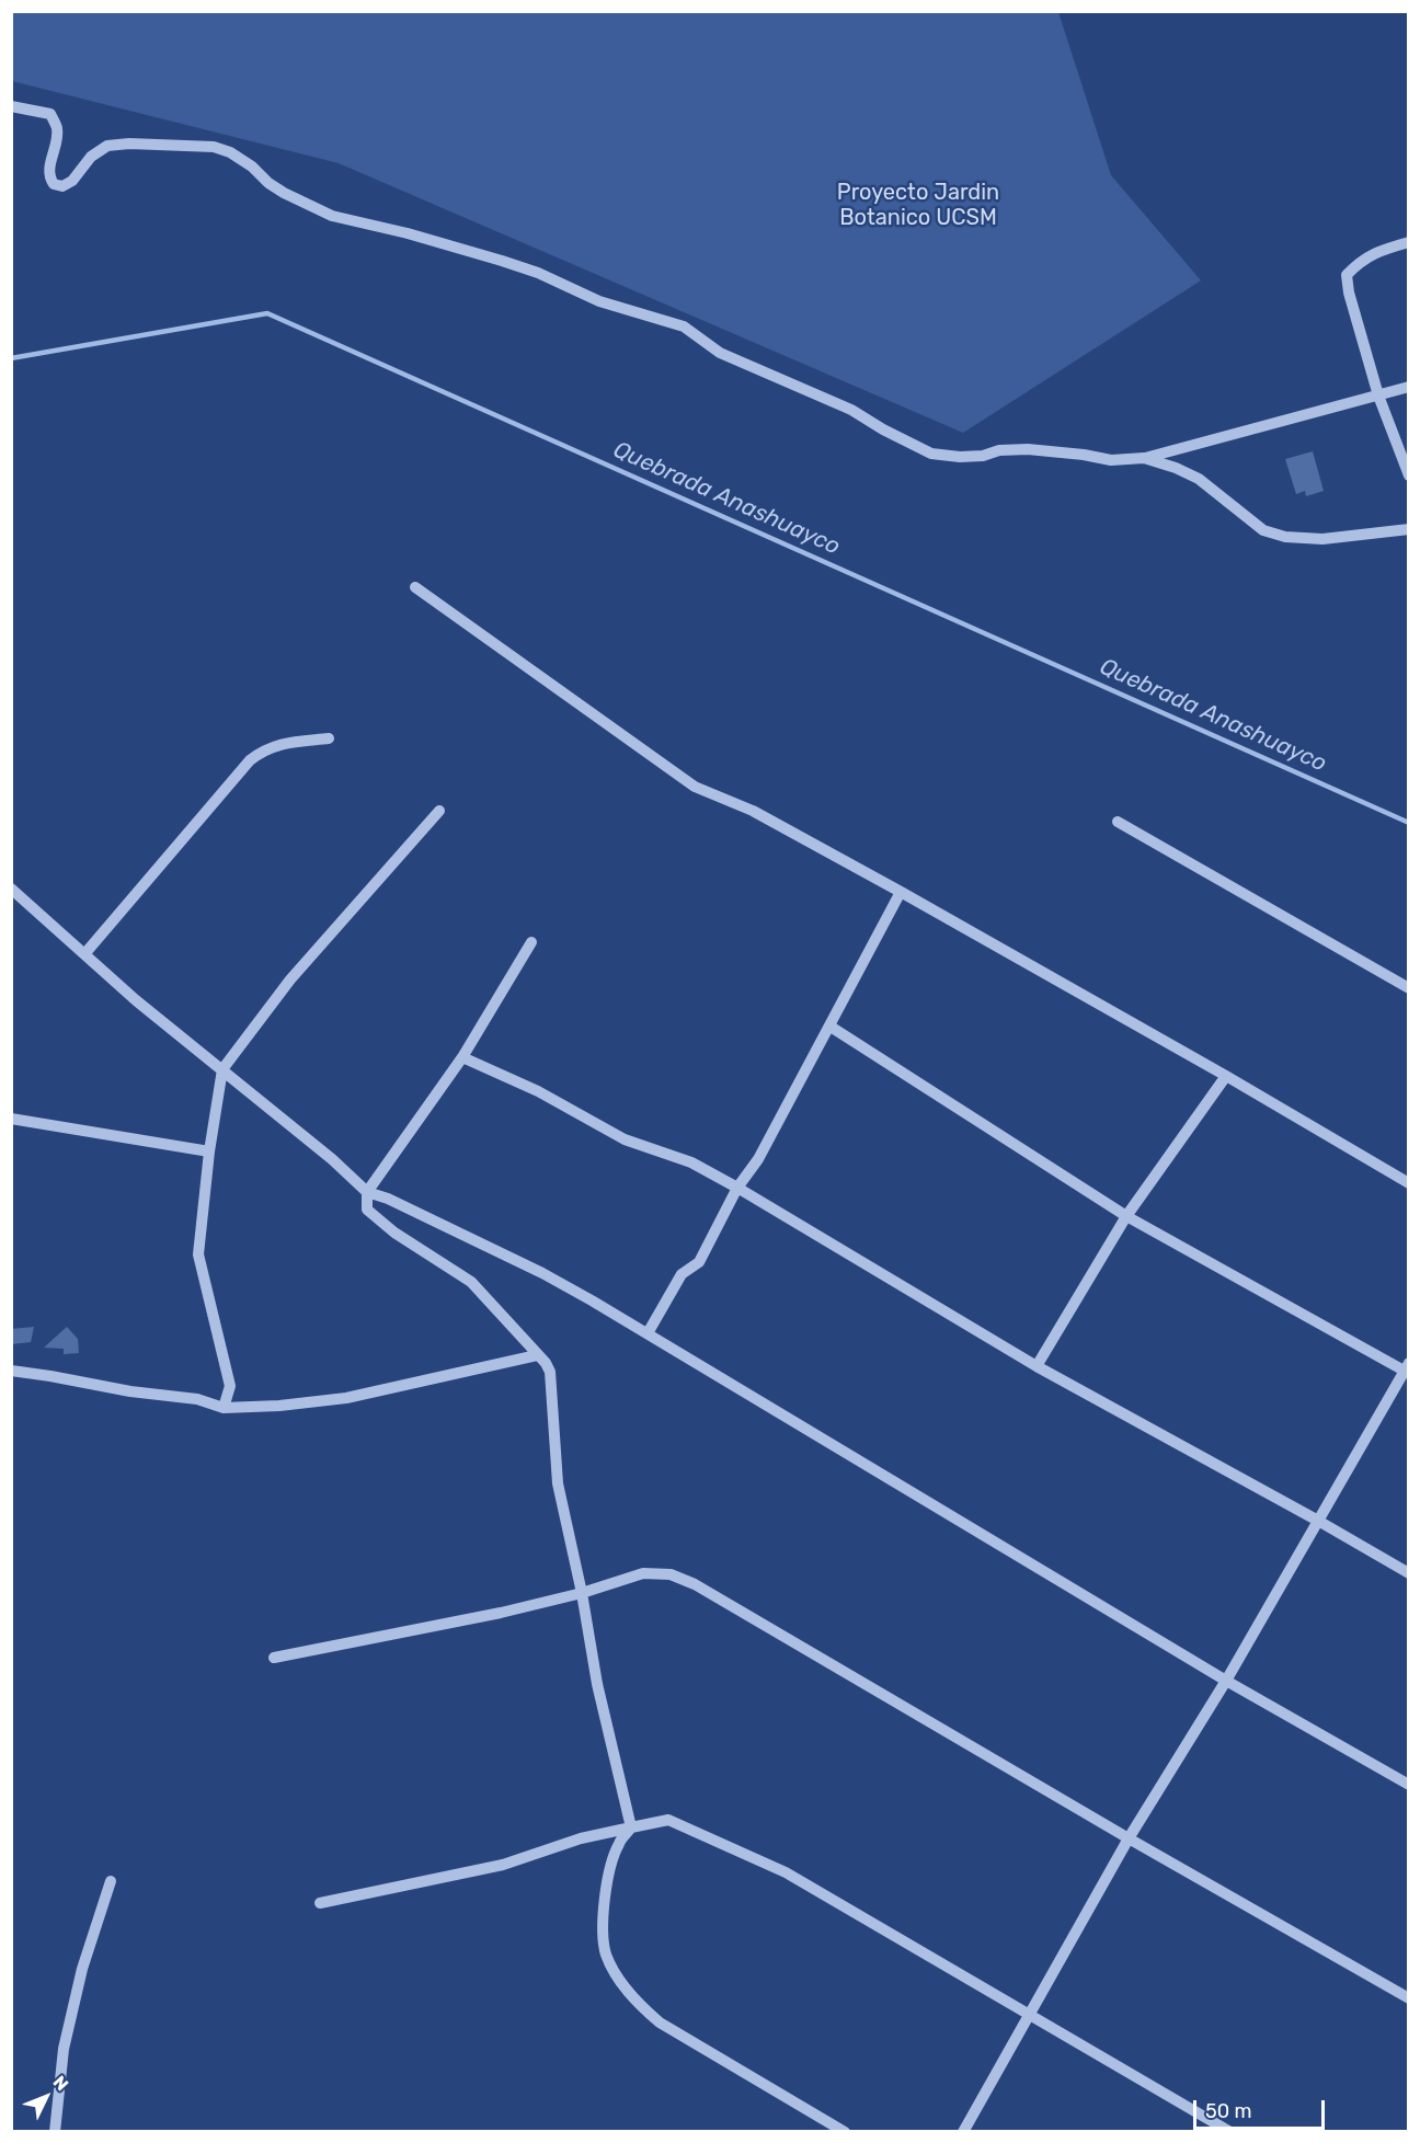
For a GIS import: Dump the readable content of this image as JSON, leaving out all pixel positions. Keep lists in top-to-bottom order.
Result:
{
  "water": ["Quebrada Anashuayco"],
  "parks": ["Proyecto Jardin Botanico UCSM"],
  "scale_bar": "50 m",
  "north": "top right"
}
